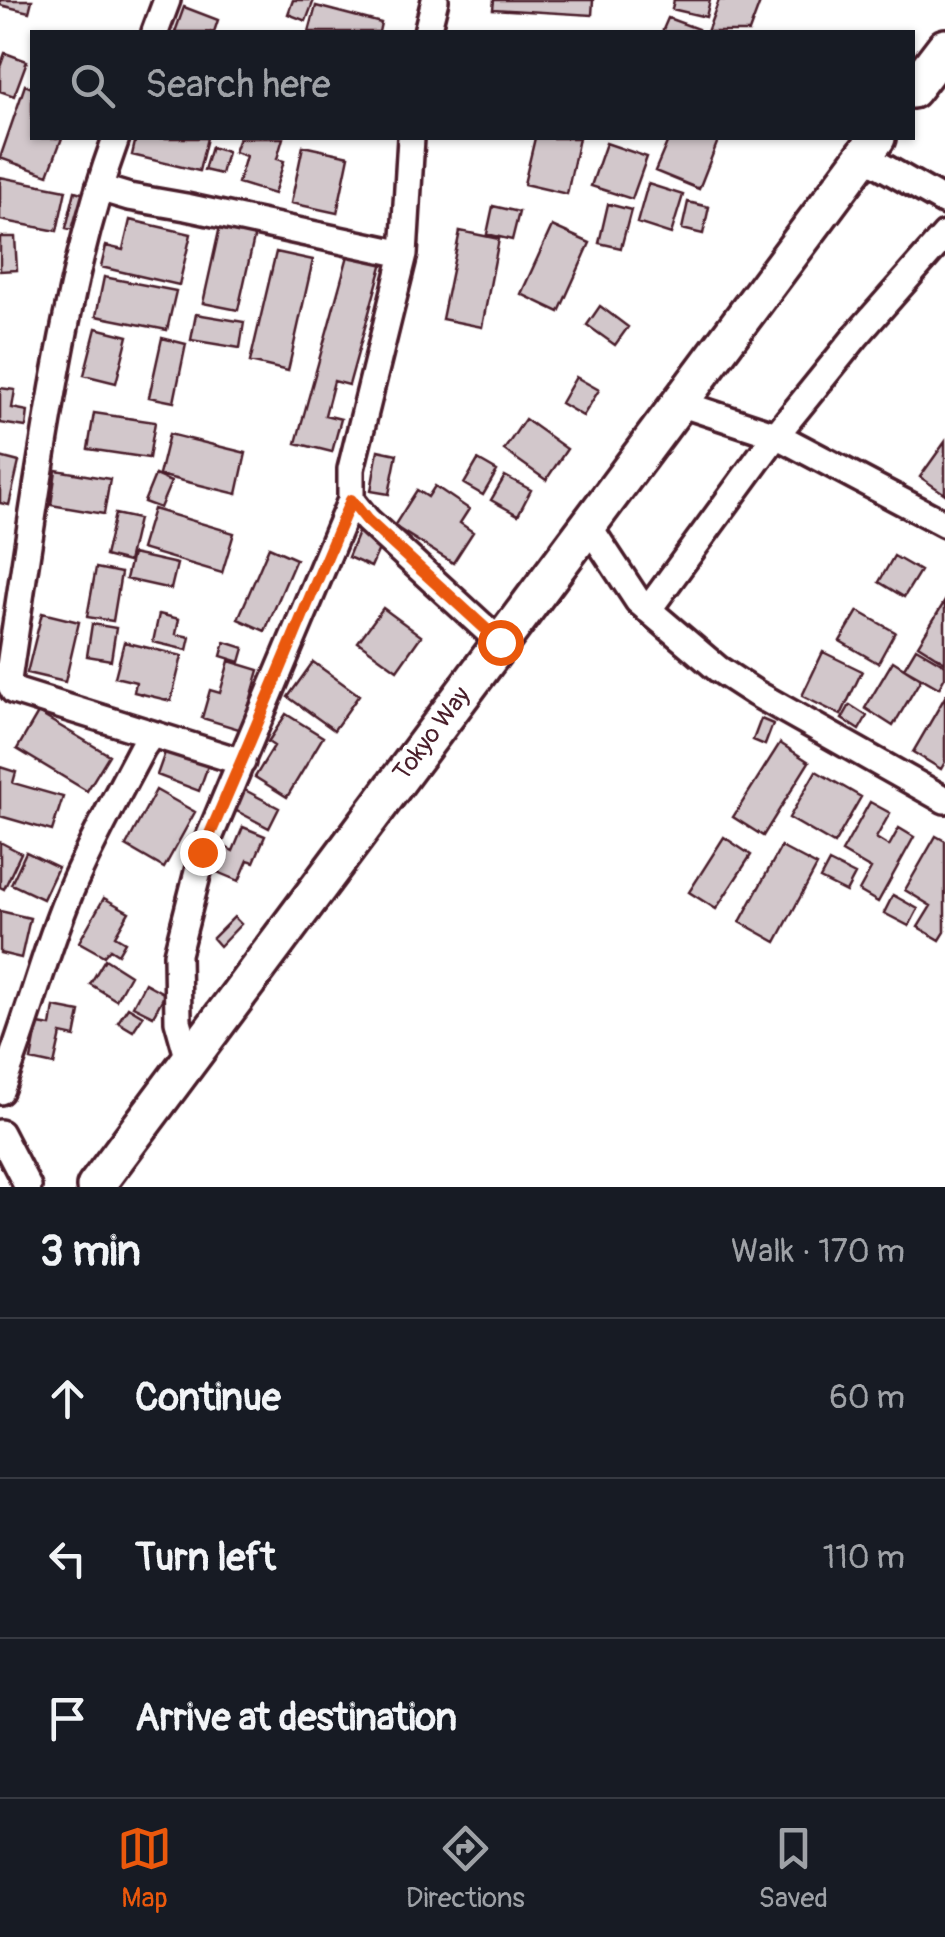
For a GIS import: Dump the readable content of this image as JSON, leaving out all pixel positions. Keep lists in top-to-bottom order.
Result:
{
  "streets": {
    "main road": ["Tokyo Way"]
  },
  "page": {
    "search": "Search here",
    "heading": ["3 min", "Walk · 170 m"],
    "list": [
      ["Continue", "60 m"],
      ["Turn left", "110 m"],
      "Arrive at destination"
    ],
    "nav": ["Map", "Directions", "Saved"]
  }
}
